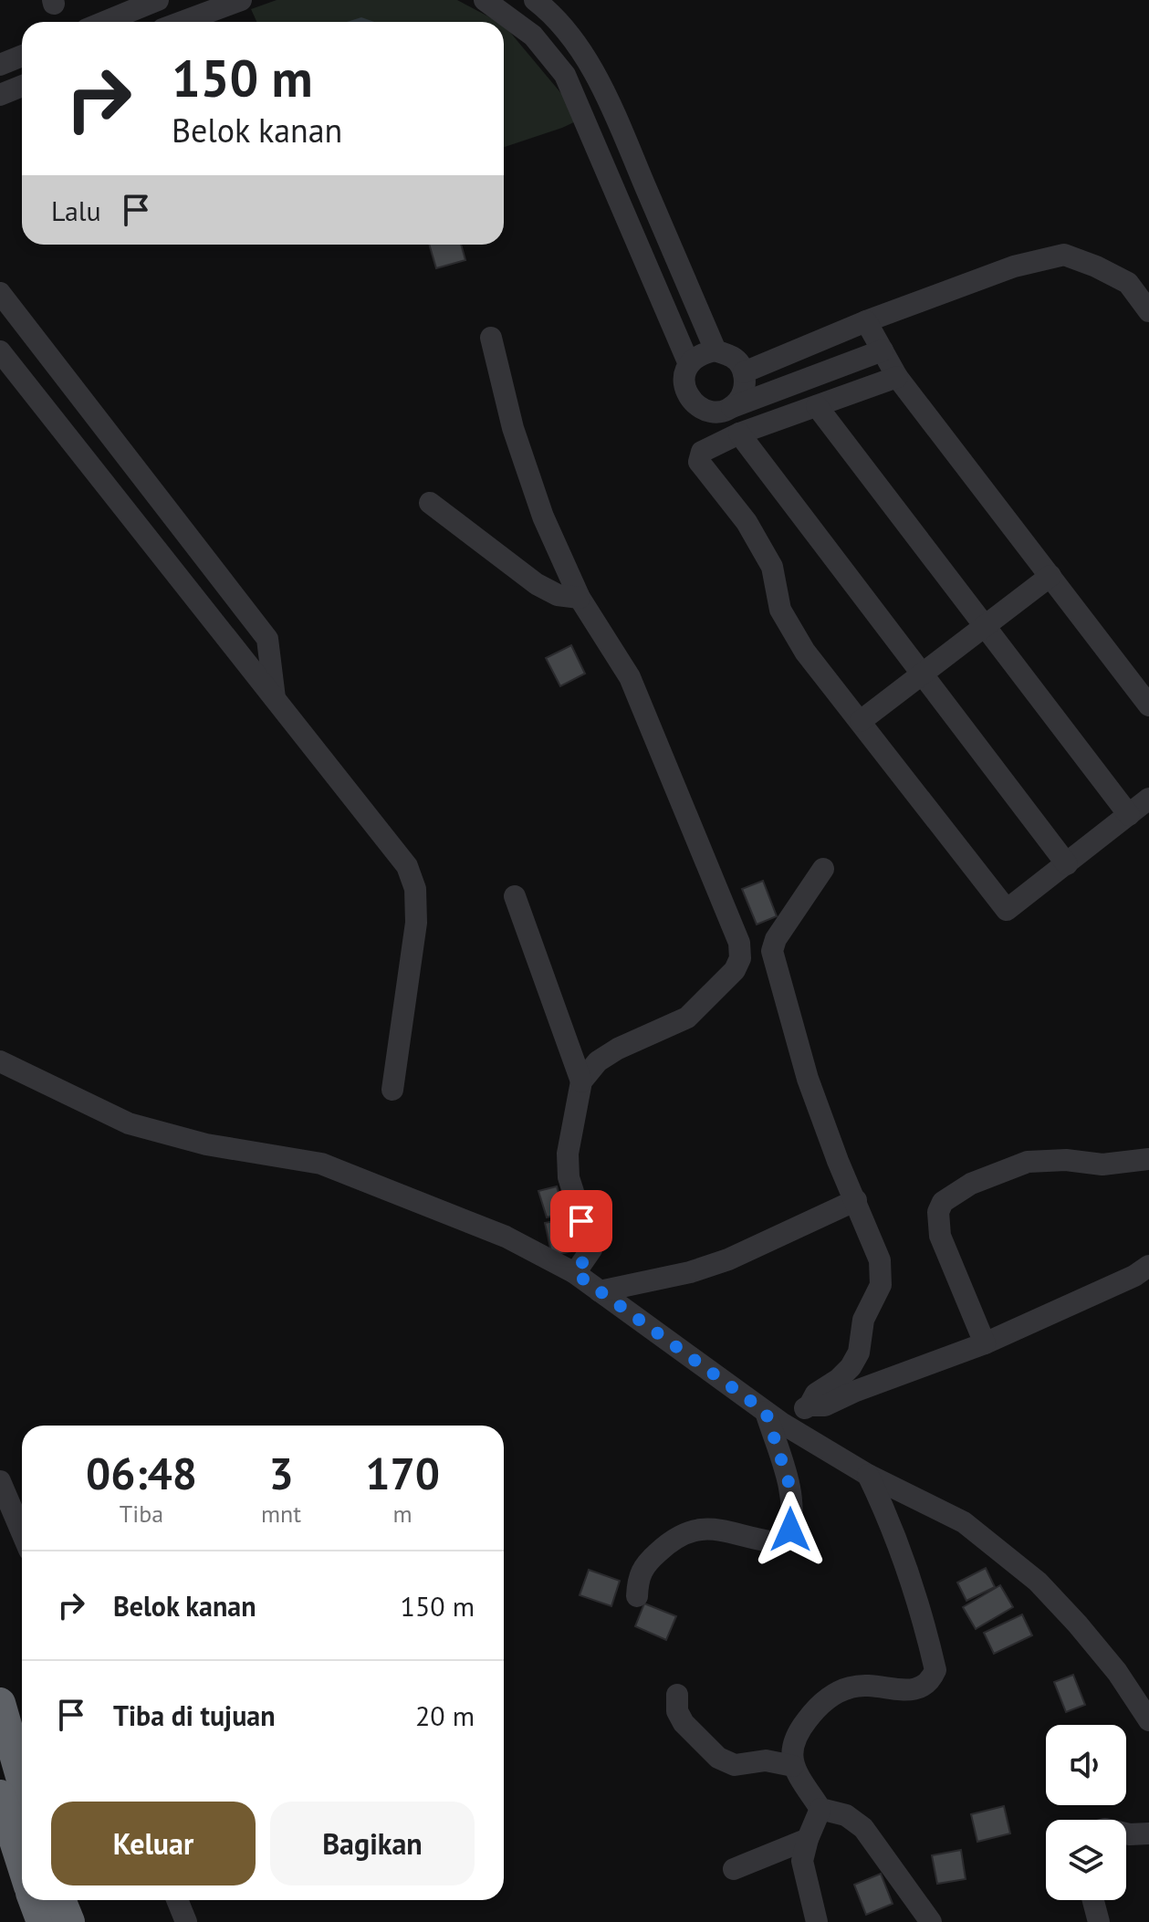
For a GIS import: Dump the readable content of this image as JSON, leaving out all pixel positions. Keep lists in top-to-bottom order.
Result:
{
  "page": {
    "turn": ["150 m", "Belok kanan"],
    "then": "Lalu",
    "eta": [
      "06:48",
      "Tiba",
      "3",
      "mnt",
      "170",
      "m"
    ],
    "list": [
      {
        "name": "Belok kanan",
        "value": "150 m"
      },
      {
        "name": "Tiba di tujuan",
        "value": "20 m"
      }
    ],
    "buttons": ["Keluar", "Bagikan"]
  }
}
